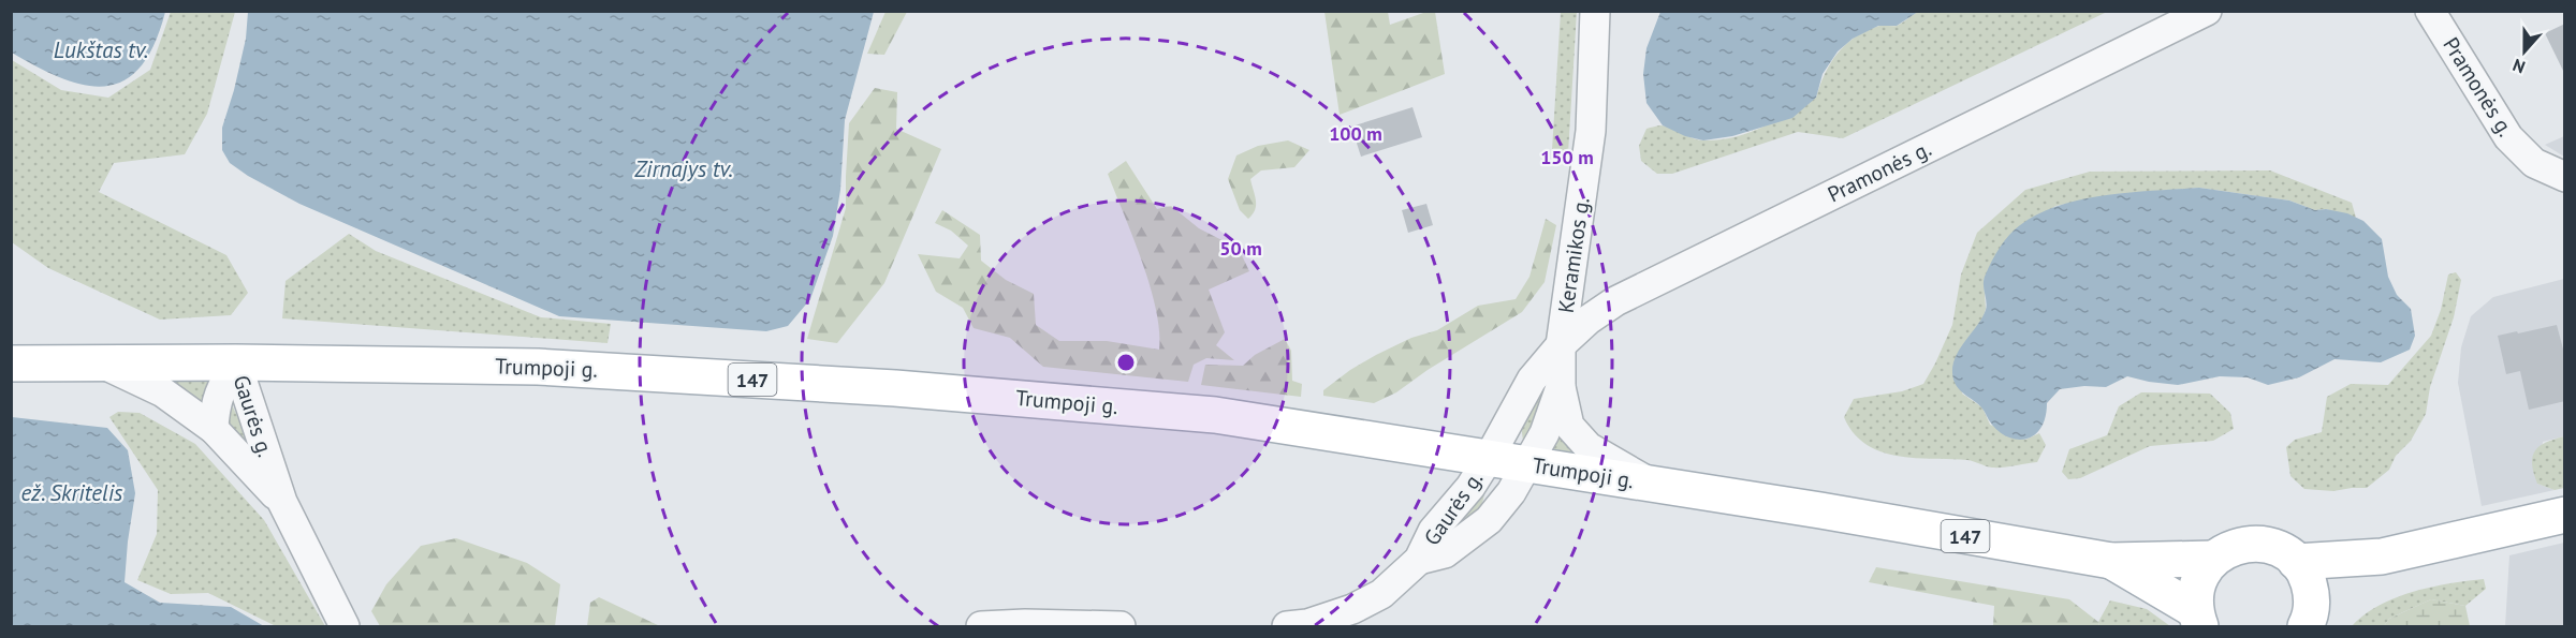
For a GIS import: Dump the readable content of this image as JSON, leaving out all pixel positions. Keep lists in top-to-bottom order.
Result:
{
  "streets": {
    "main road": ["Trumpoji g.", "147"],
    "street": ["Pramonės g.", "Keramikos g.", "Gaurės g."]
  },
  "crossings": [
    ["Pramonės g.", "Keramikos g."],
    ["Pramonės g.", "Trumpoji g."],
    ["Pramonės g.", "Gaurės g."],
    ["Trumpoji g.", "Gaurės g."]
  ],
  "water": ["Lukštas tv.", "Zirnajys tv.", "ež. Skritelis"],
  "north": "bottom",
  "rings": ["100 m", "150 m", "50 m"]
}
